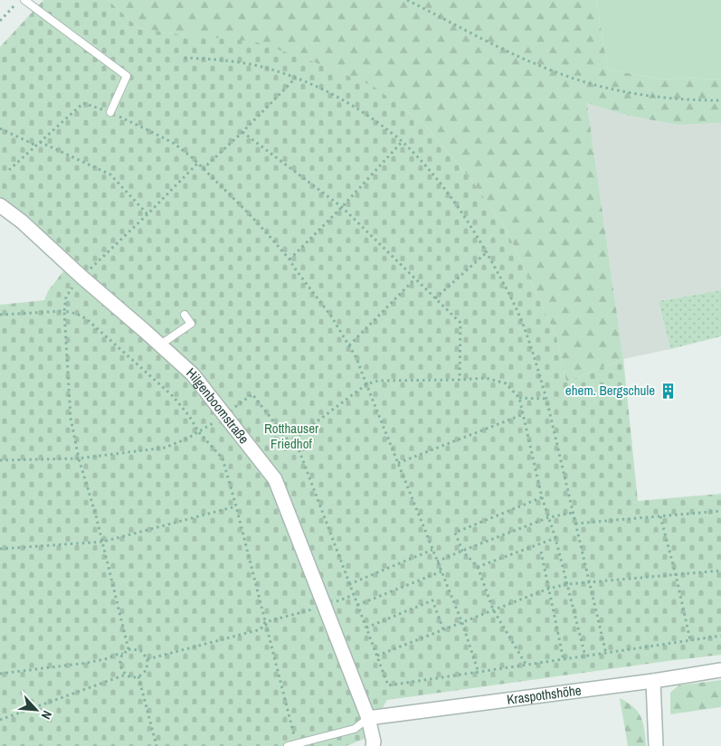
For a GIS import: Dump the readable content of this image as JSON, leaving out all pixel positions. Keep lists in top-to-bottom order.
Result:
{
  "streets": {
    "street": ["Hilgenboomstraße", "Kraspothshöhe"]
  },
  "crossings": [
    ["Hilgenboomstraße", "Kraspothshöhe"]
  ],
  "parks": ["Rotthauser Friedhof"],
  "places": {
    "building": ["ehem. Bergschule"]
  },
  "north": "bottom right"
}
